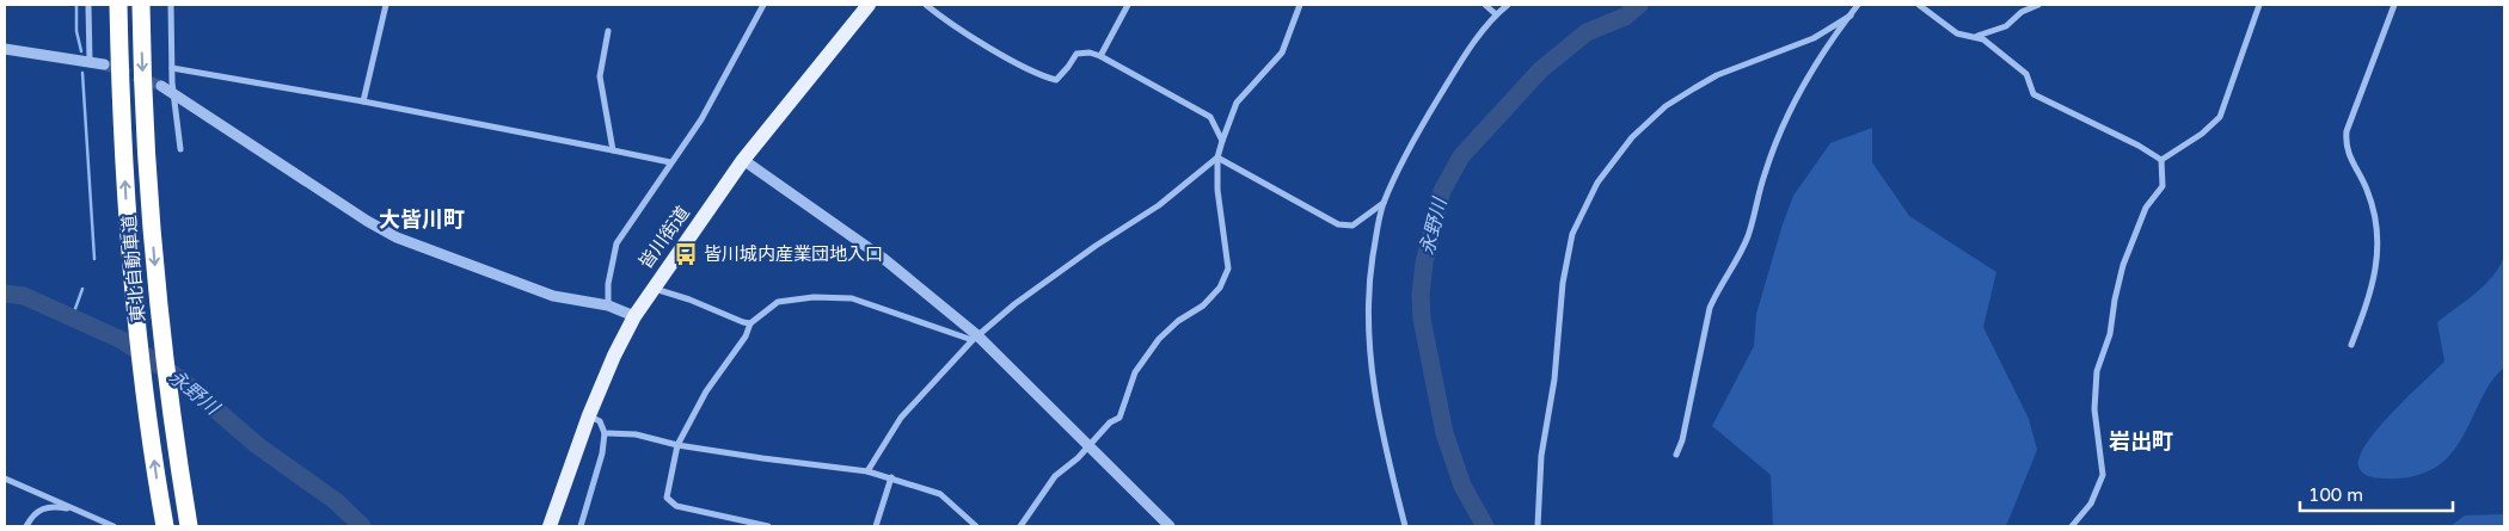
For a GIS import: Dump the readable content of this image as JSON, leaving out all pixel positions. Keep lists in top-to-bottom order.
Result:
{
  "streets": {
    "highway": ["東北自動車道"],
    "main road": ["皆川街道"]
  },
  "districts": ["大皆川町", "岩出町"],
  "water": ["永野川"],
  "places": {
    "bus stop": ["皆川城内産業団地入口"]
  },
  "scale_bar": "100 m"
}
